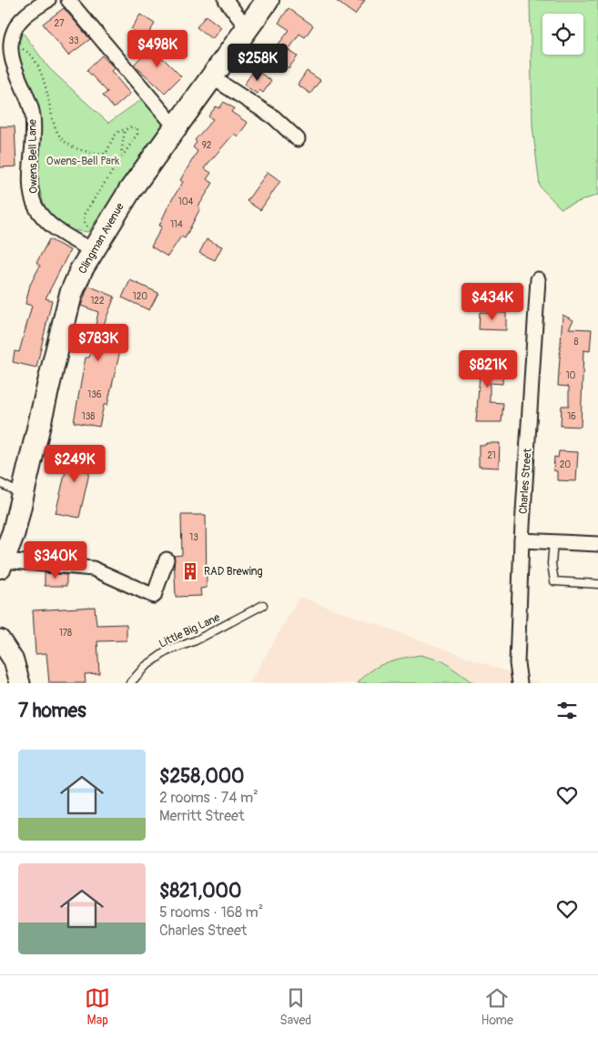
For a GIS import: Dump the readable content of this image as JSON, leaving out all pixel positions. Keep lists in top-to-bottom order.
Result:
{
  "streets": {
    "main road": ["Clingman Avenue"],
    "street": ["Owens Bell Lane", "Charles Street"],
    "lane": ["Little Big Lane"]
  },
  "crossings": [
    ["Owens Bell Lane", "Clingman Avenue"]
  ],
  "parks": ["Owens-Bell Park"],
  "places": {
    "building": ["RAD Brewing"]
  },
  "house_numbers": [
    "27",
    "33",
    "92",
    "104",
    "114",
    "120",
    "122",
    "8",
    "10",
    "136",
    "138",
    "16",
    "21",
    "20",
    "13",
    "178"
  ],
  "page": {
    "price": [
      "$498K",
      "$258K",
      "$434K",
      "$783K",
      "$821K",
      "$249K",
      "$340K"
    ],
    "heading": "7 homes",
    "list": [
      {
        "name": "$258,000",
        "note": "2 rooms · 74 m² · Merritt Street"
      },
      {
        "name": "$821,000",
        "note": "5 rooms · 168 m² · Charles Street"
      }
    ],
    "tabs": ["Map", "Saved", "Home"]
  }
}
